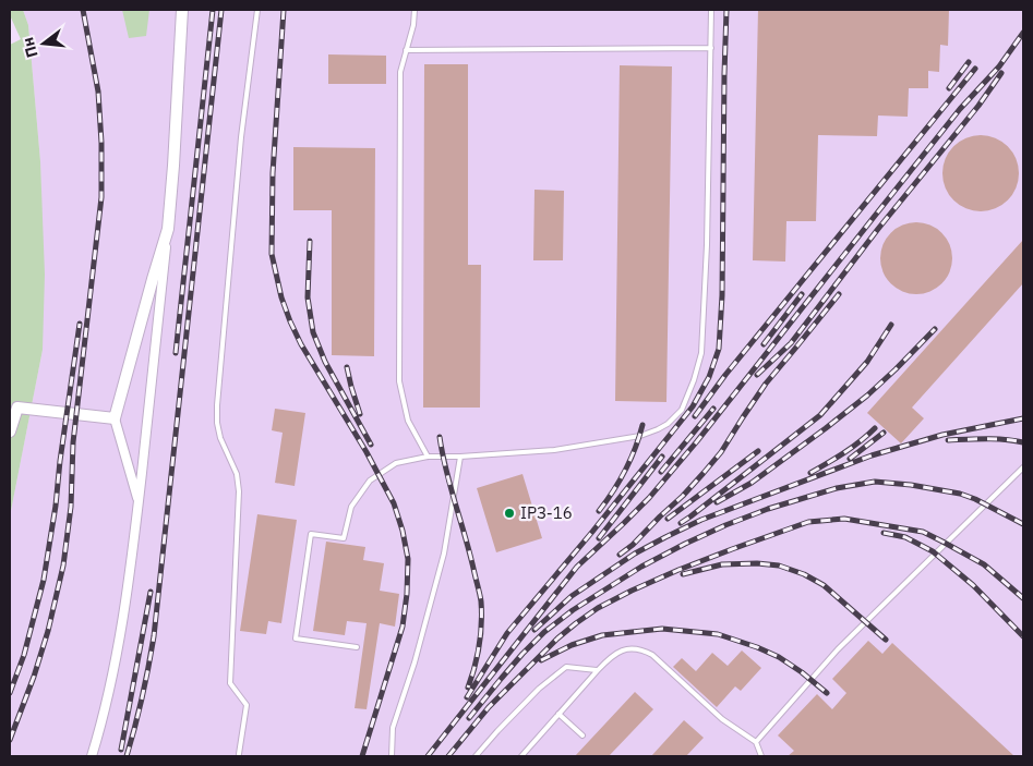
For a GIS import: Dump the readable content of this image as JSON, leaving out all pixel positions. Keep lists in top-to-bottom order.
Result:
{
  "places": ["ІРЗ-16"],
  "north": "left"
}
